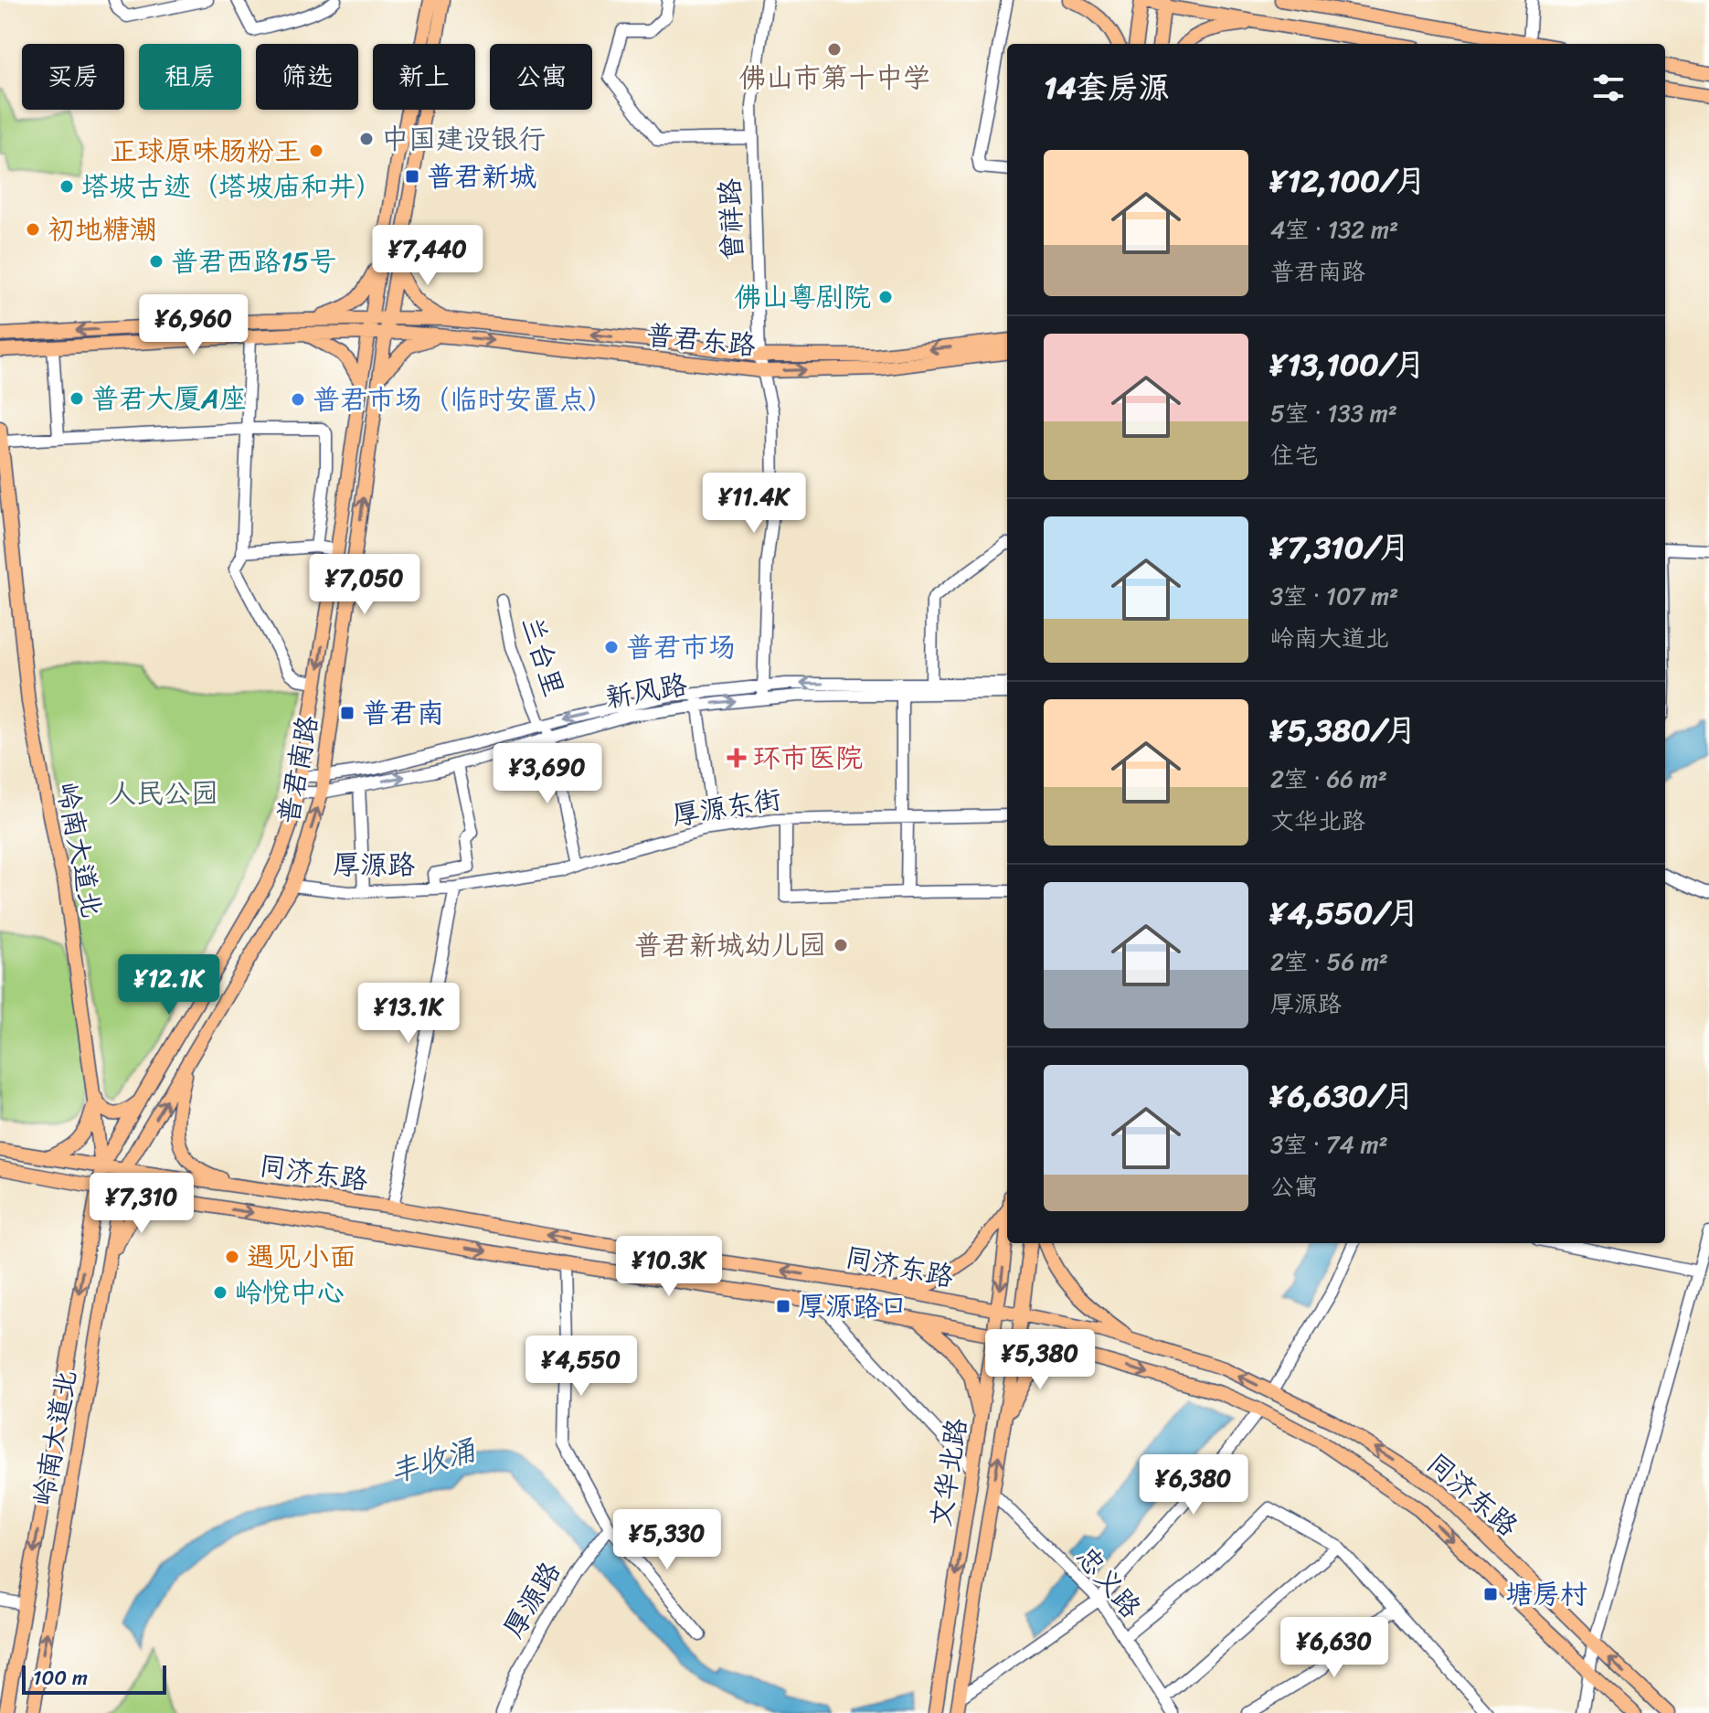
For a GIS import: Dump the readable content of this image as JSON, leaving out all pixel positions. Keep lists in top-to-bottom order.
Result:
{
  "streets": {
    "main road": [
      "普君东路",
      "普君南路",
      "岭南大道北",
      "同济东路",
      "文华北路"
    ],
    "street": [
      "曾祥路",
      "兰台里",
      "新风路",
      "厚源东街",
      "厚源路",
      "忠义路"
    ]
  },
  "crossings": [
    ["曾祥路", "普君东路"],
    ["曾祥路", "新风路"],
    ["普君东路", "普君南路"],
    ["兰台里", "新风路"],
    ["兰台里", "厚源东街"],
    ["新风路", "普君南路"],
    ["普君南路", "岭南大道北"],
    ["普君南路", "厚源路"],
    ["普君南路", "同济东路"],
    ["厚源东街", "厚源路"],
    ["岭南大道北", "同济东路"],
    ["同济东路", "文华北路"],
    ["文华北路", "忠义路"]
  ],
  "water": ["丰收涌"],
  "parks": ["人民公园"],
  "places": {
    "other": [
      "佛山市第十中学",
      "中国建设银行",
      "正球原味肠粉王",
      "塔坡古迹（塔坡庙和井）",
      "初地糖潮",
      "普君西路15号",
      "佛山粤剧院",
      "普君大厦A座",
      "普君市场（临时安置点）",
      "普君市场",
      "普君新城幼儿园",
      "遇见小面",
      "岭悦中心"
    ],
    "transit": [
      "普君新城",
      "普君南",
      "厚源路口",
      "塘房村"
    ],
    "health": ["环市医院"]
  },
  "scale_bar": "100 m",
  "page": {
    "chip": [
      "买房",
      "租房",
      "筛选",
      "新上",
      "公寓"
    ],
    "heading": "14套房源",
    "list": [
      {
        "name": "¥12,100/月",
        "note": "4室 · 132 m² · 普君南路"
      },
      {
        "name": "¥13,100/月",
        "note": "5室 · 133 m² · 住宅"
      },
      {
        "name": "¥7,310/月",
        "note": "3室 · 107 m² · 岭南大道北"
      },
      {
        "name": "¥5,380/月",
        "note": "2室 · 66 m² · 文华北路"
      },
      {
        "name": "¥4,550/月",
        "note": "2室 · 56 m² · 厚源路"
      },
      {
        "name": "¥6,630/月",
        "note": "3室 · 74 m² · 公寓"
      }
    ],
    "price": [
      "¥7,440",
      "¥6,960",
      "¥11.4K",
      "¥7,050",
      "¥3,690",
      "¥12.1K",
      "¥13.1K",
      "¥7,310",
      "¥10.3K",
      "¥5,380",
      "¥4,550",
      "¥6,380",
      "¥5,330",
      "¥6,630"
    ],
    "scale": "100 m"
  }
}
